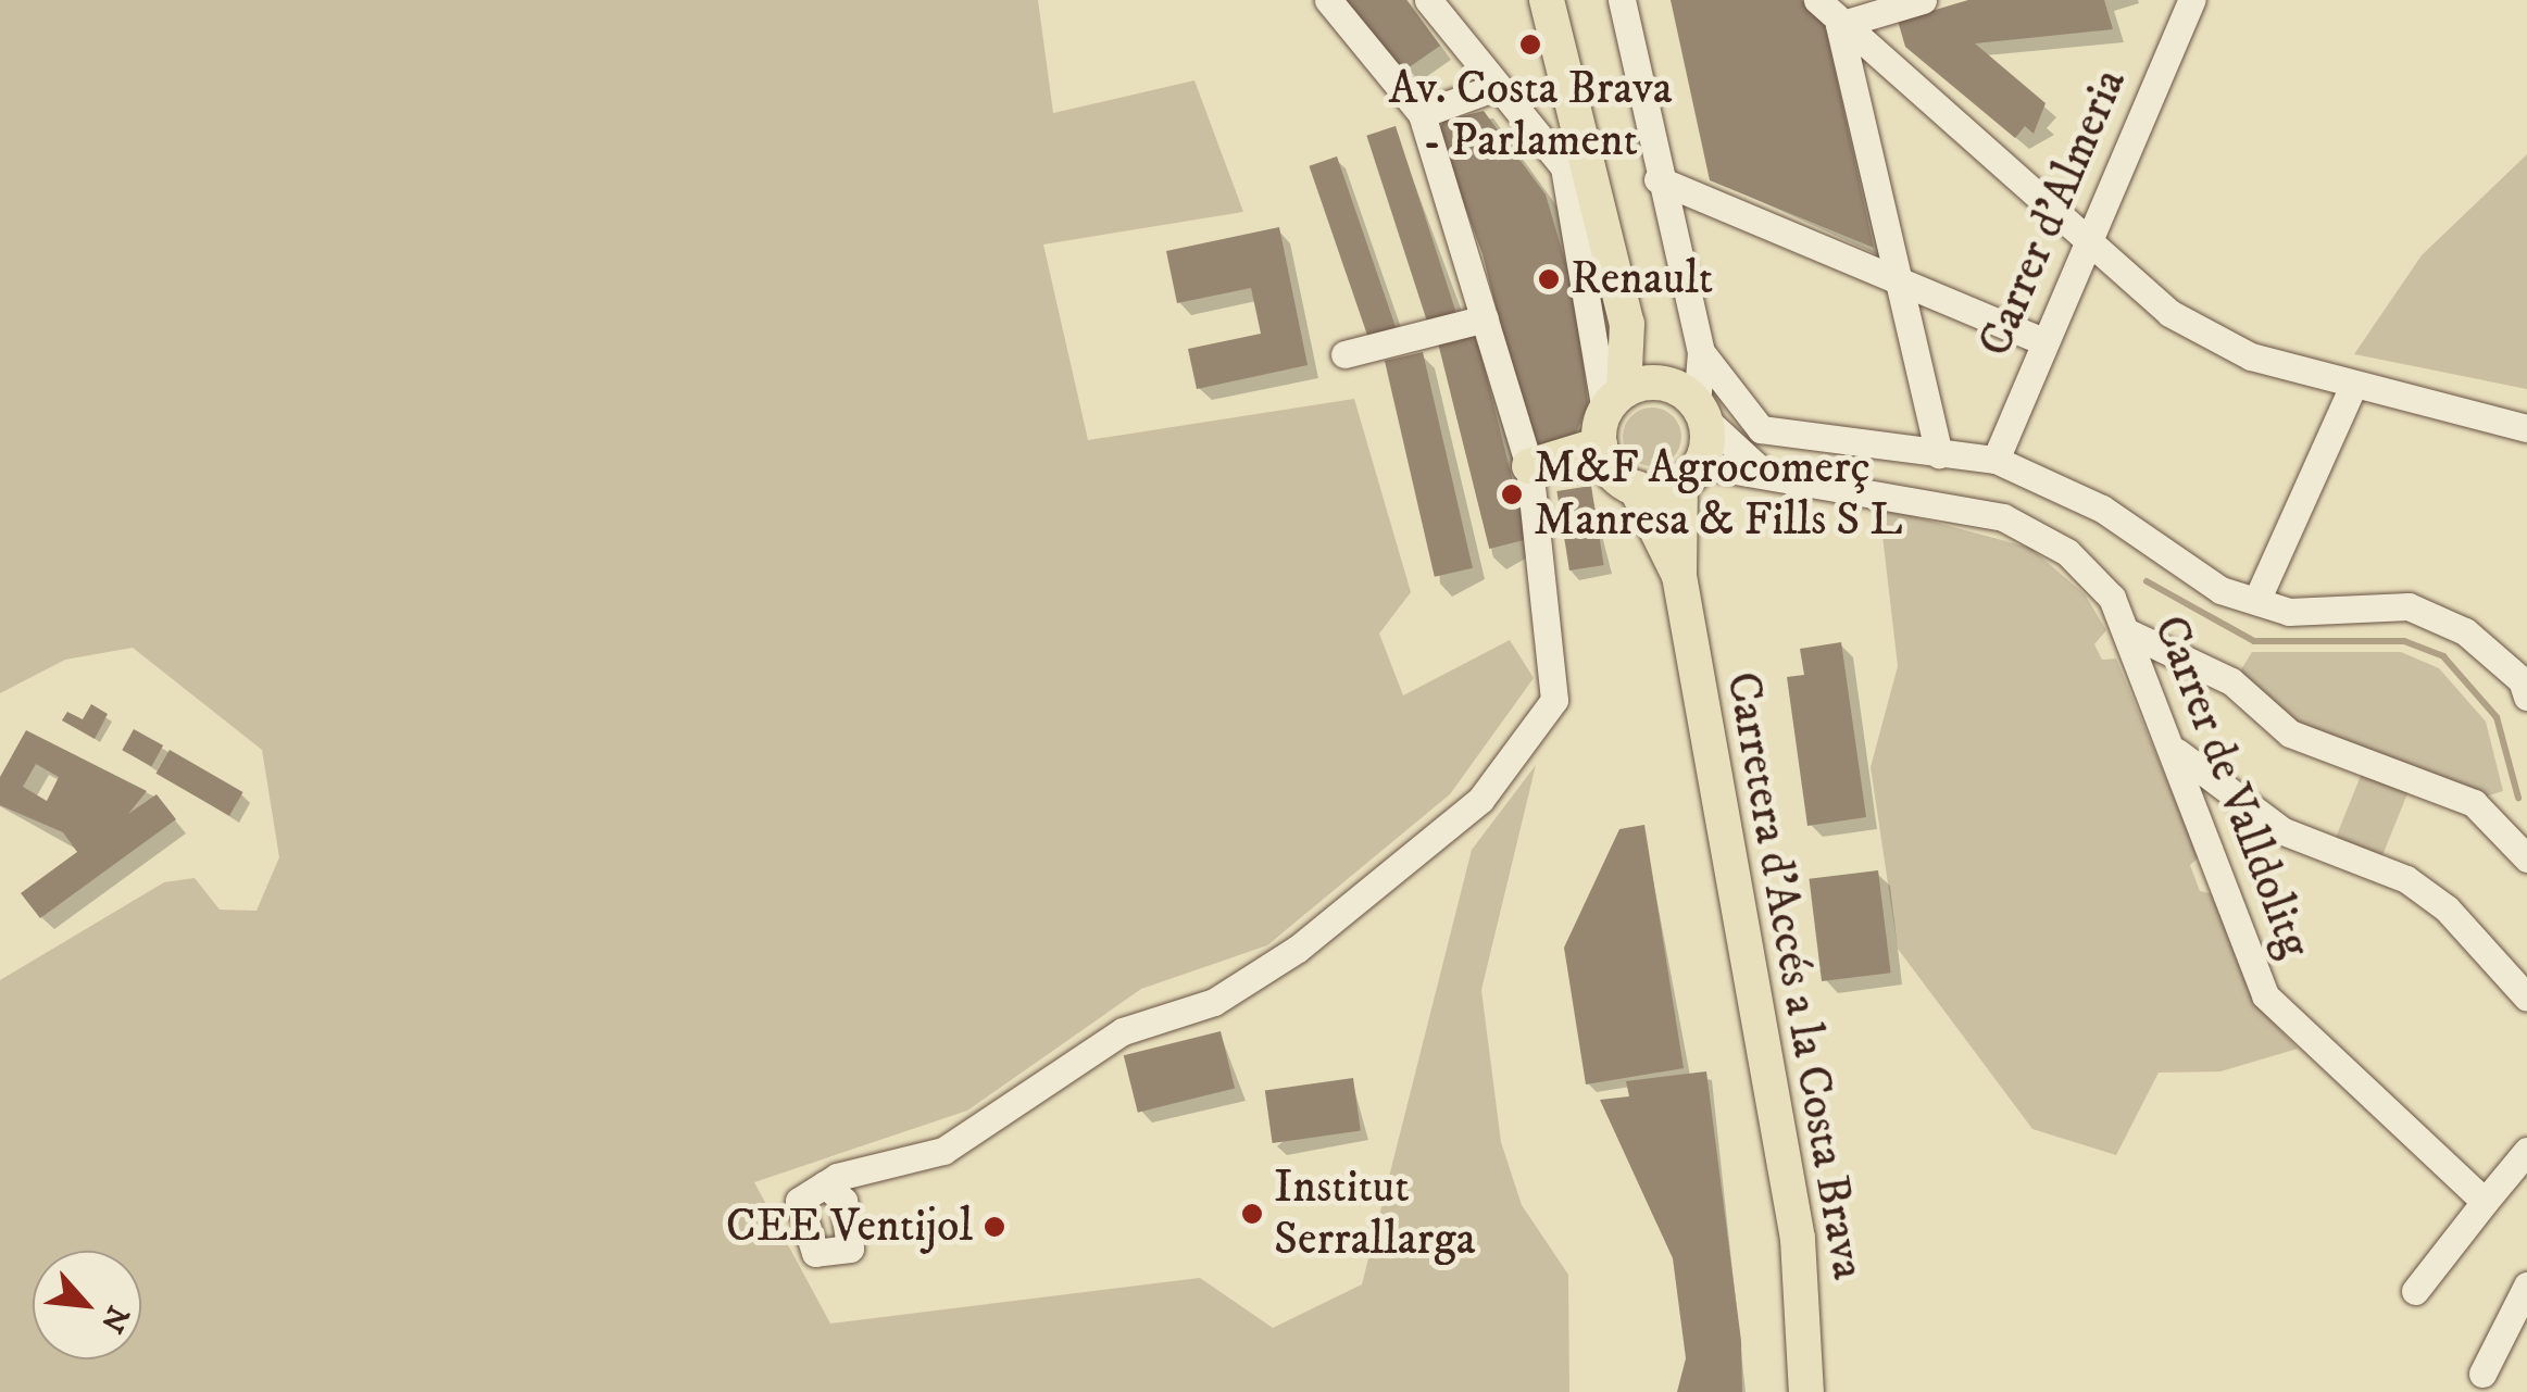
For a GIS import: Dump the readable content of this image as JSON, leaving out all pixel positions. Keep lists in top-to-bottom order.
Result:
{
  "streets": {
    "main road": ["Carretera d'Accés a la Costa Brava"],
    "street": ["Carrer d'Almeria", "Carrer de Valldolitg"]
  },
  "crossings": [
    ["Carrer de Valldolitg", "Carretera d'Accés a la Costa Brava"]
  ],
  "places": [
    "Av. Costa Brava - Parlament",
    "Renault",
    "M&F Agrocomerç Manresa & Fills S L",
    "Institut Serrallarga",
    "CEE Ventijol"
  ],
  "north": "bottom right"
}
